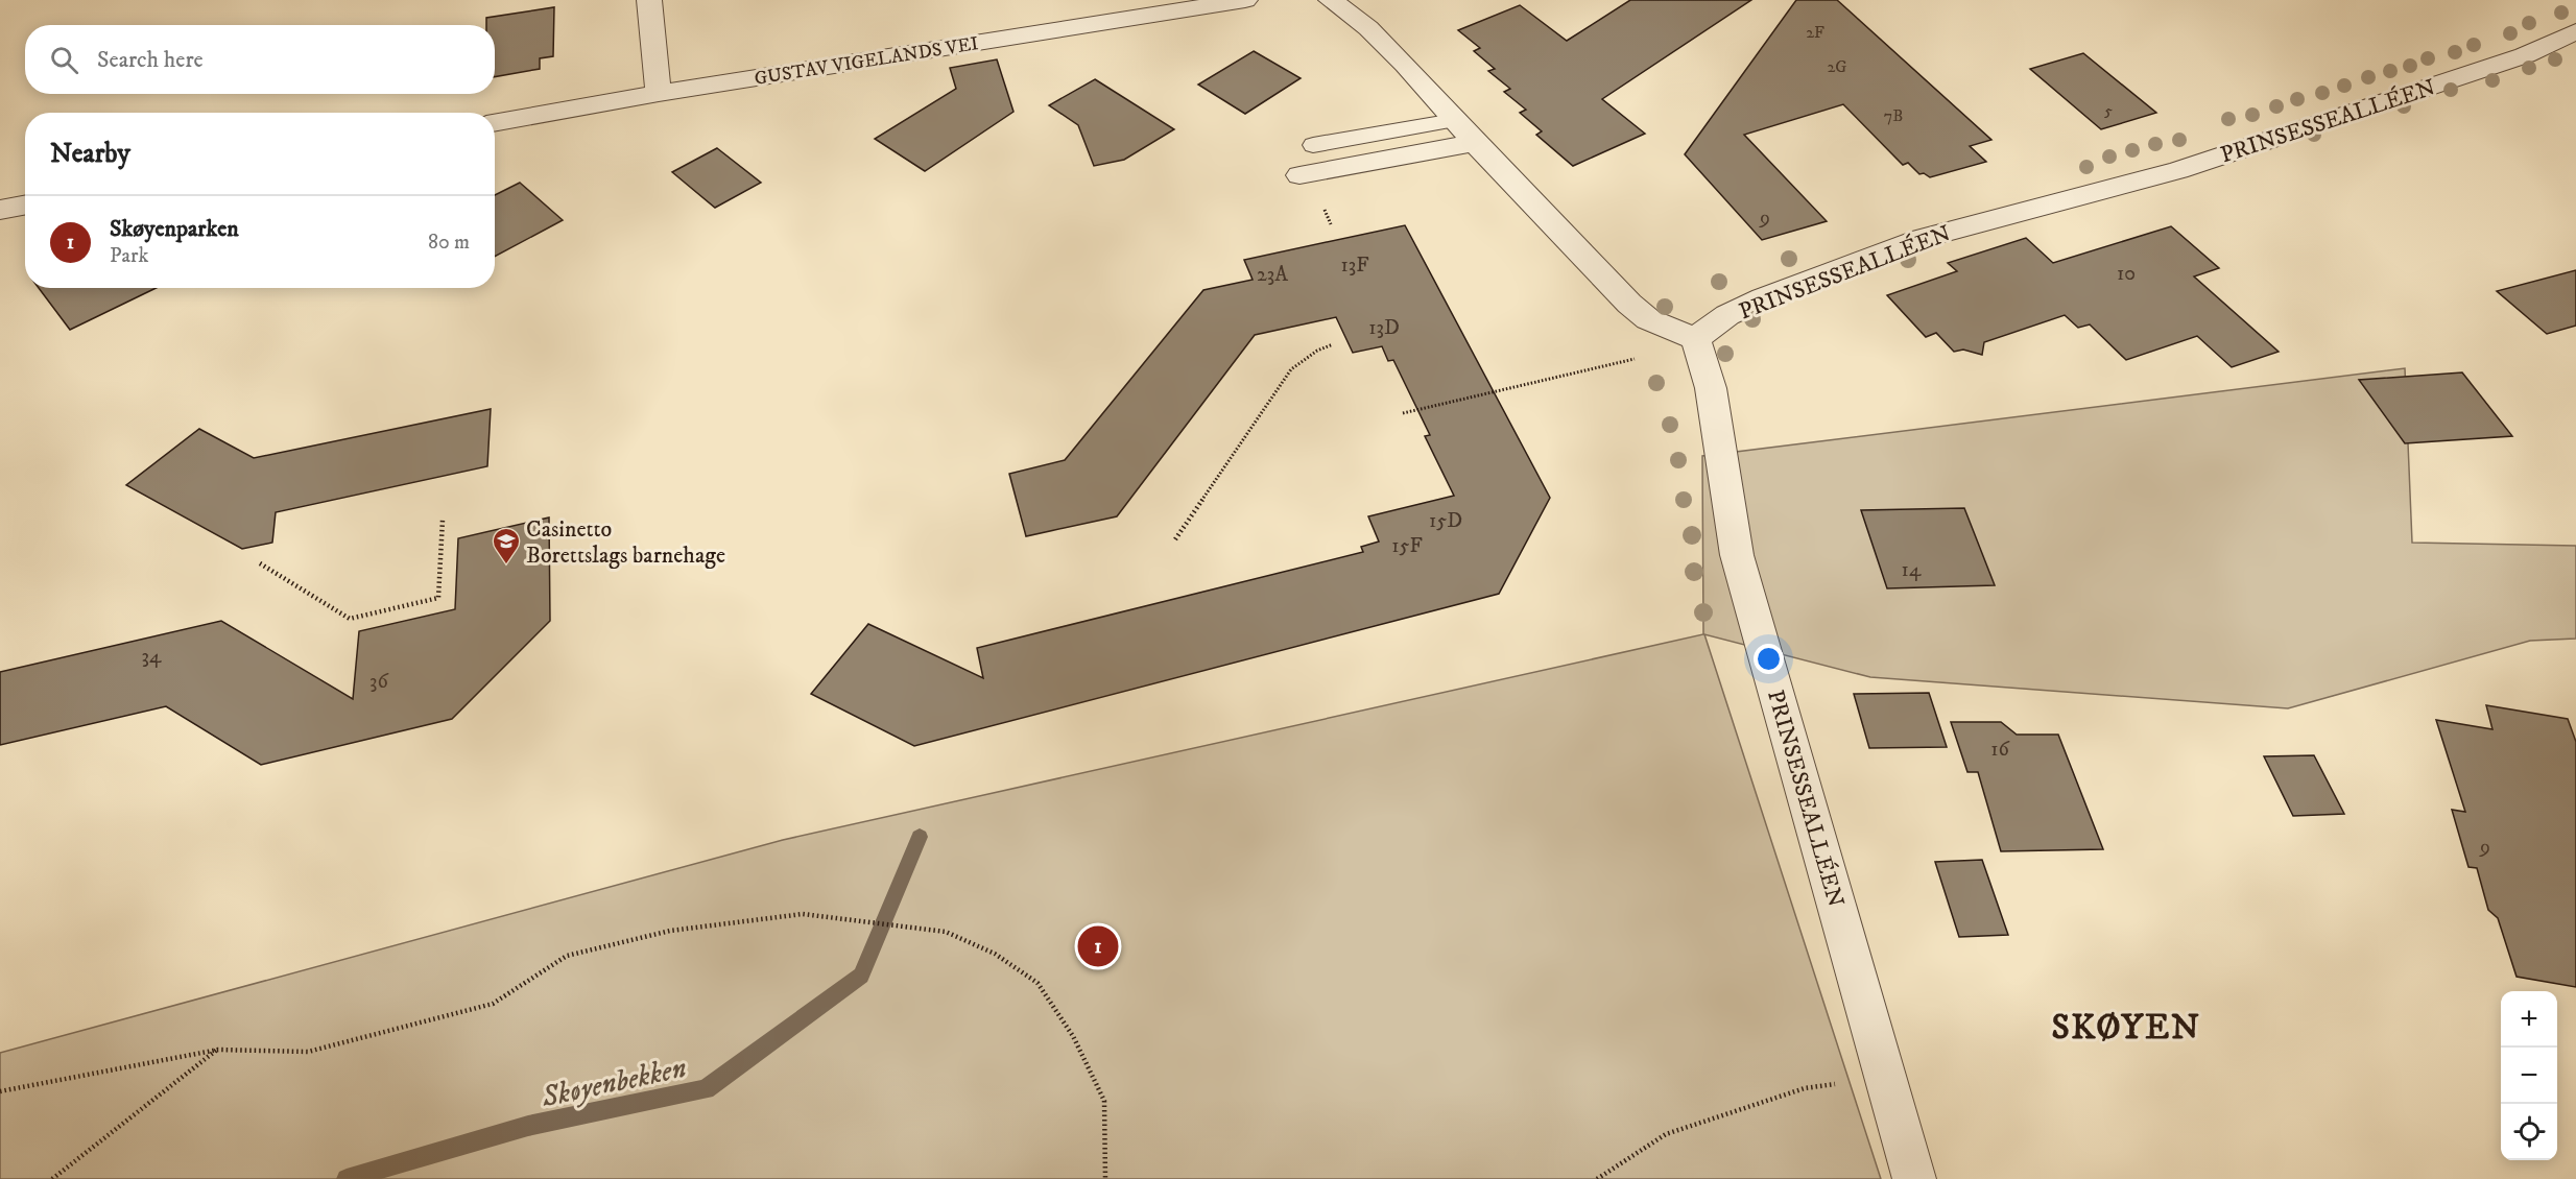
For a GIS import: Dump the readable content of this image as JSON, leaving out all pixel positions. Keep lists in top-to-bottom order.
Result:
{
  "streets": {
    "street": ["GUSTAV VIGELANDS VEI", "PRINSESSEALLÉEN"]
  },
  "districts": ["SKØYEN"],
  "water": ["Skøyenbekken"],
  "places": {
    "school or university": ["Casinetto Borettslags barnehage"]
  },
  "house_numbers": [
    "2F",
    "2G",
    "5",
    "7B",
    "9",
    "13F",
    "10",
    "23A",
    "13D",
    "15D",
    "15F",
    "14",
    "34",
    "36",
    "16",
    "9"
  ],
  "page": {
    "search": "Search here",
    "heading": "Nearby",
    "list": [
      {
        "mark": "1",
        "name": "Skøyenparken",
        "note": "Park",
        "value": "80 m"
      }
    ],
    "pins": "1",
    "map_buttons": ["+", "−"]
  }
}
